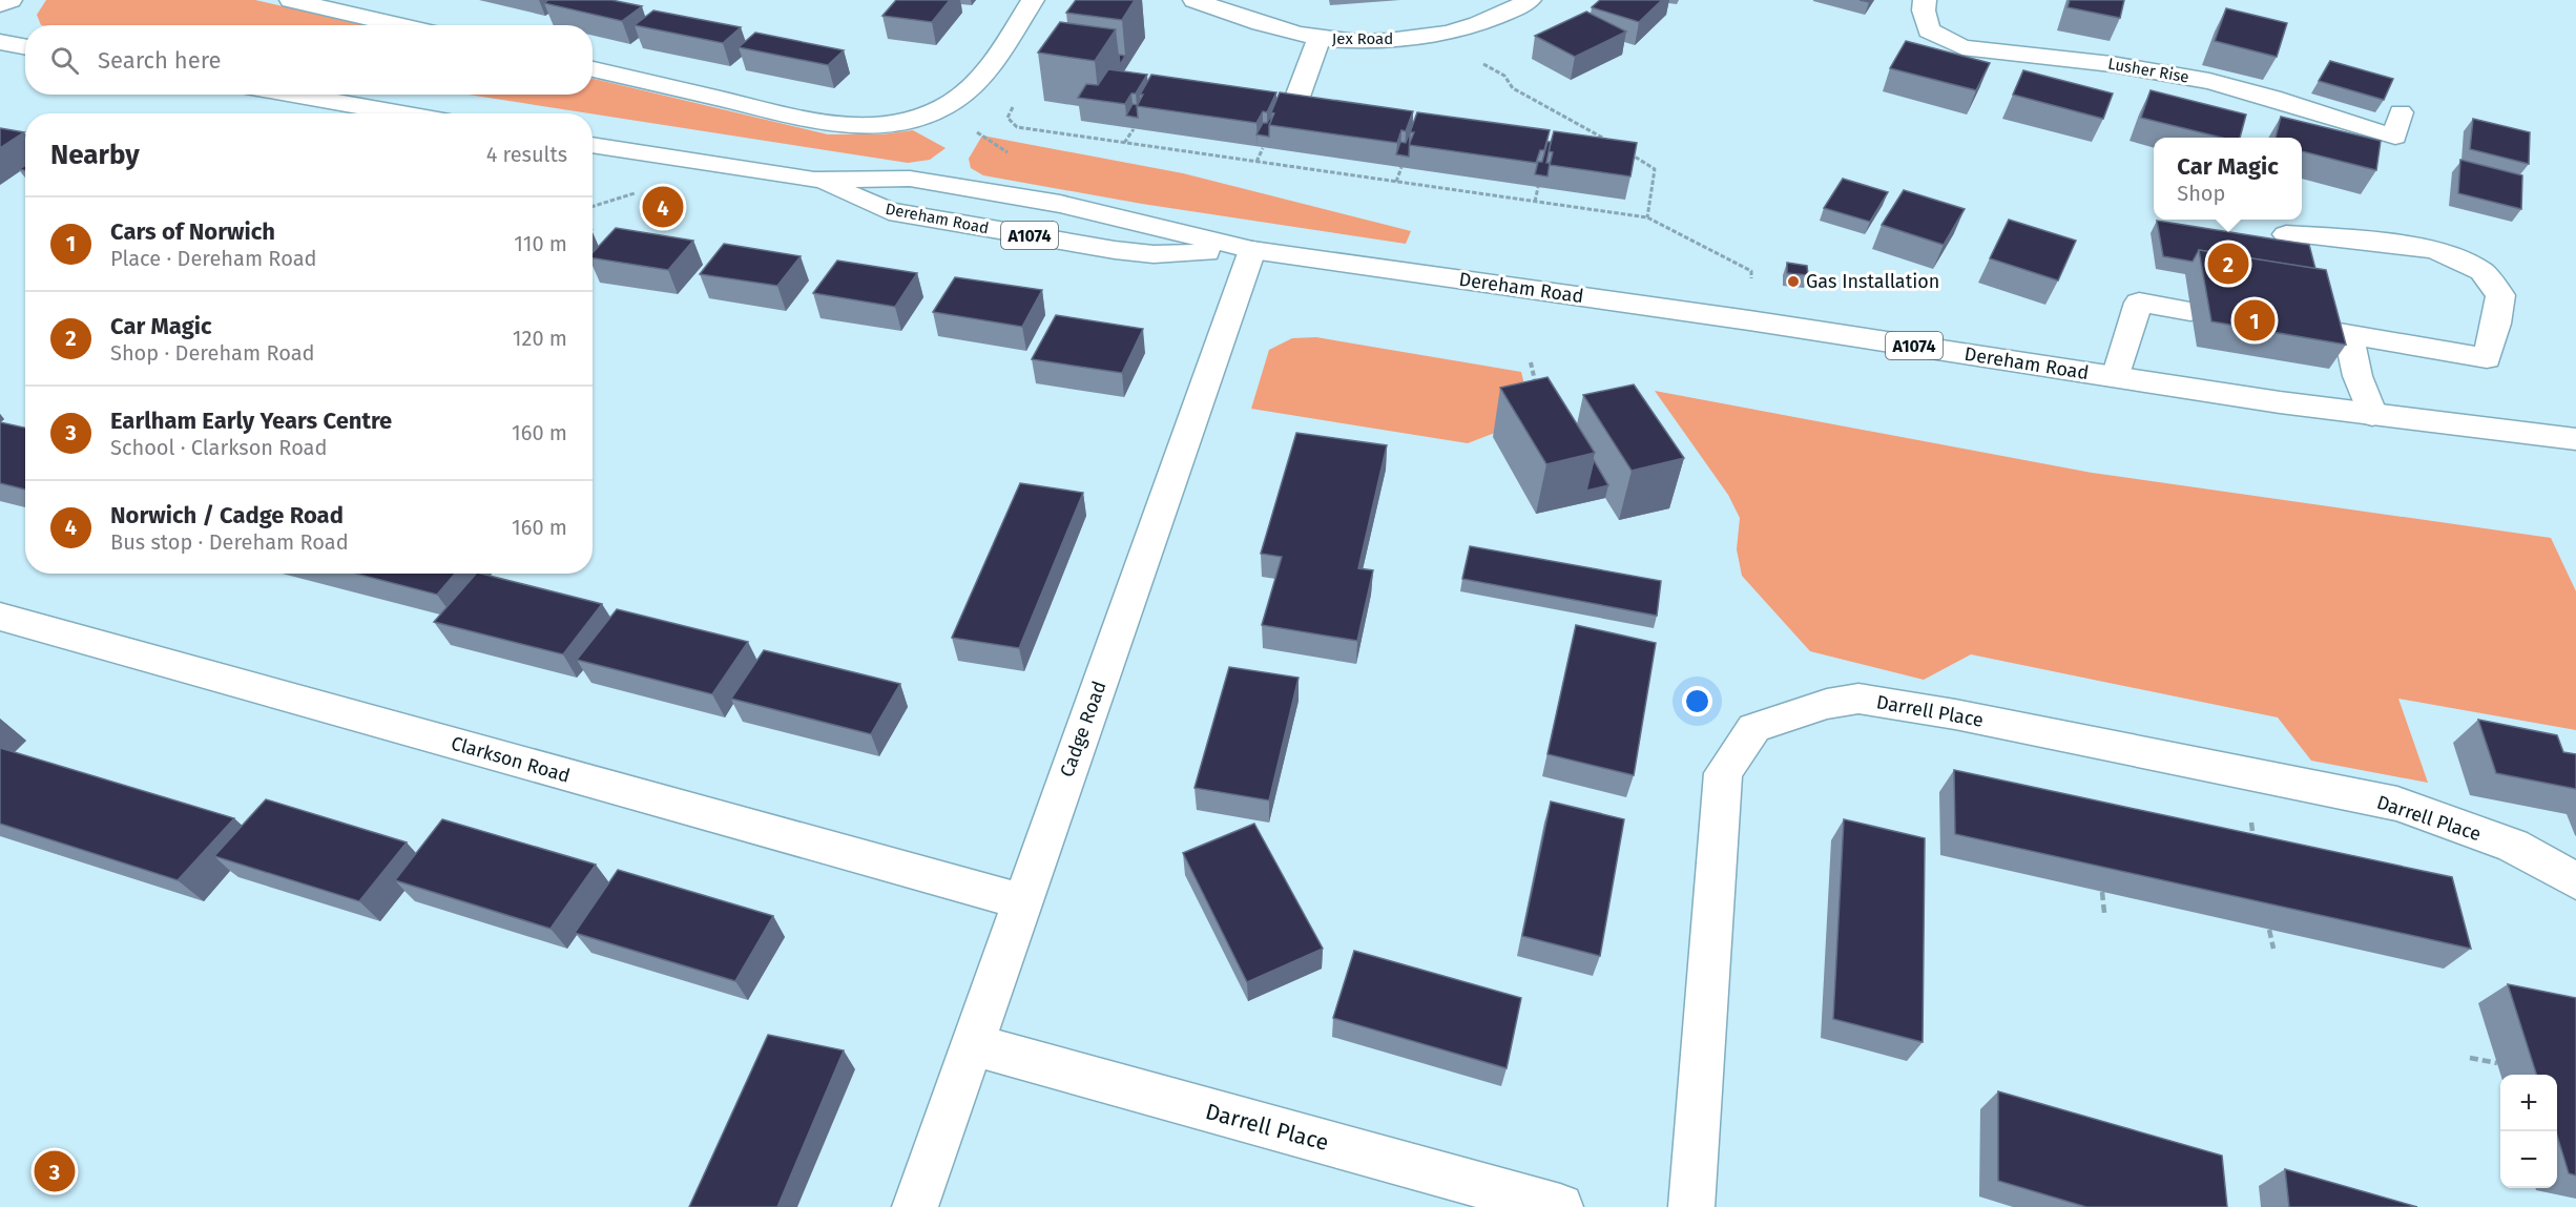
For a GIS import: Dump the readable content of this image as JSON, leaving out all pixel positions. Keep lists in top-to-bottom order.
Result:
{
  "streets": {
    "main road": [
      "Jex Road",
      "Lusher Rise",
      "Dereham Road",
      "A1074",
      "Darrell Place",
      "Cadge Road",
      "Clarkson Road"
    ]
  },
  "crossings": [
    ["Dereham Road", "Cadge Road"],
    ["Darrell Place", "Cadge Road"],
    ["Cadge Road", "Clarkson Road"]
  ],
  "places": ["Gas Installation"],
  "page": {
    "search": "Search here",
    "heading": ["Nearby", "4 results"],
    "popup": ["Car Magic", "Shop"],
    "pins": [
      "4",
      "2",
      "1",
      "3"
    ],
    "list": [
      {
        "mark": "1",
        "name": "Cars of Norwich",
        "note": "Place · Dereham Road",
        "value": "110 m"
      },
      {
        "mark": "2",
        "name": "Car Magic",
        "note": "Shop · Dereham Road",
        "value": "120 m"
      },
      {
        "mark": "3",
        "name": "Earlham Early Years Centre",
        "note": "School · Clarkson Road",
        "value": "160 m"
      },
      {
        "mark": "4",
        "name": "Norwich / Cadge Road",
        "note": "Bus stop · Dereham Road",
        "value": "160 m"
      }
    ],
    "map_buttons": ["+", "−"]
  }
}
